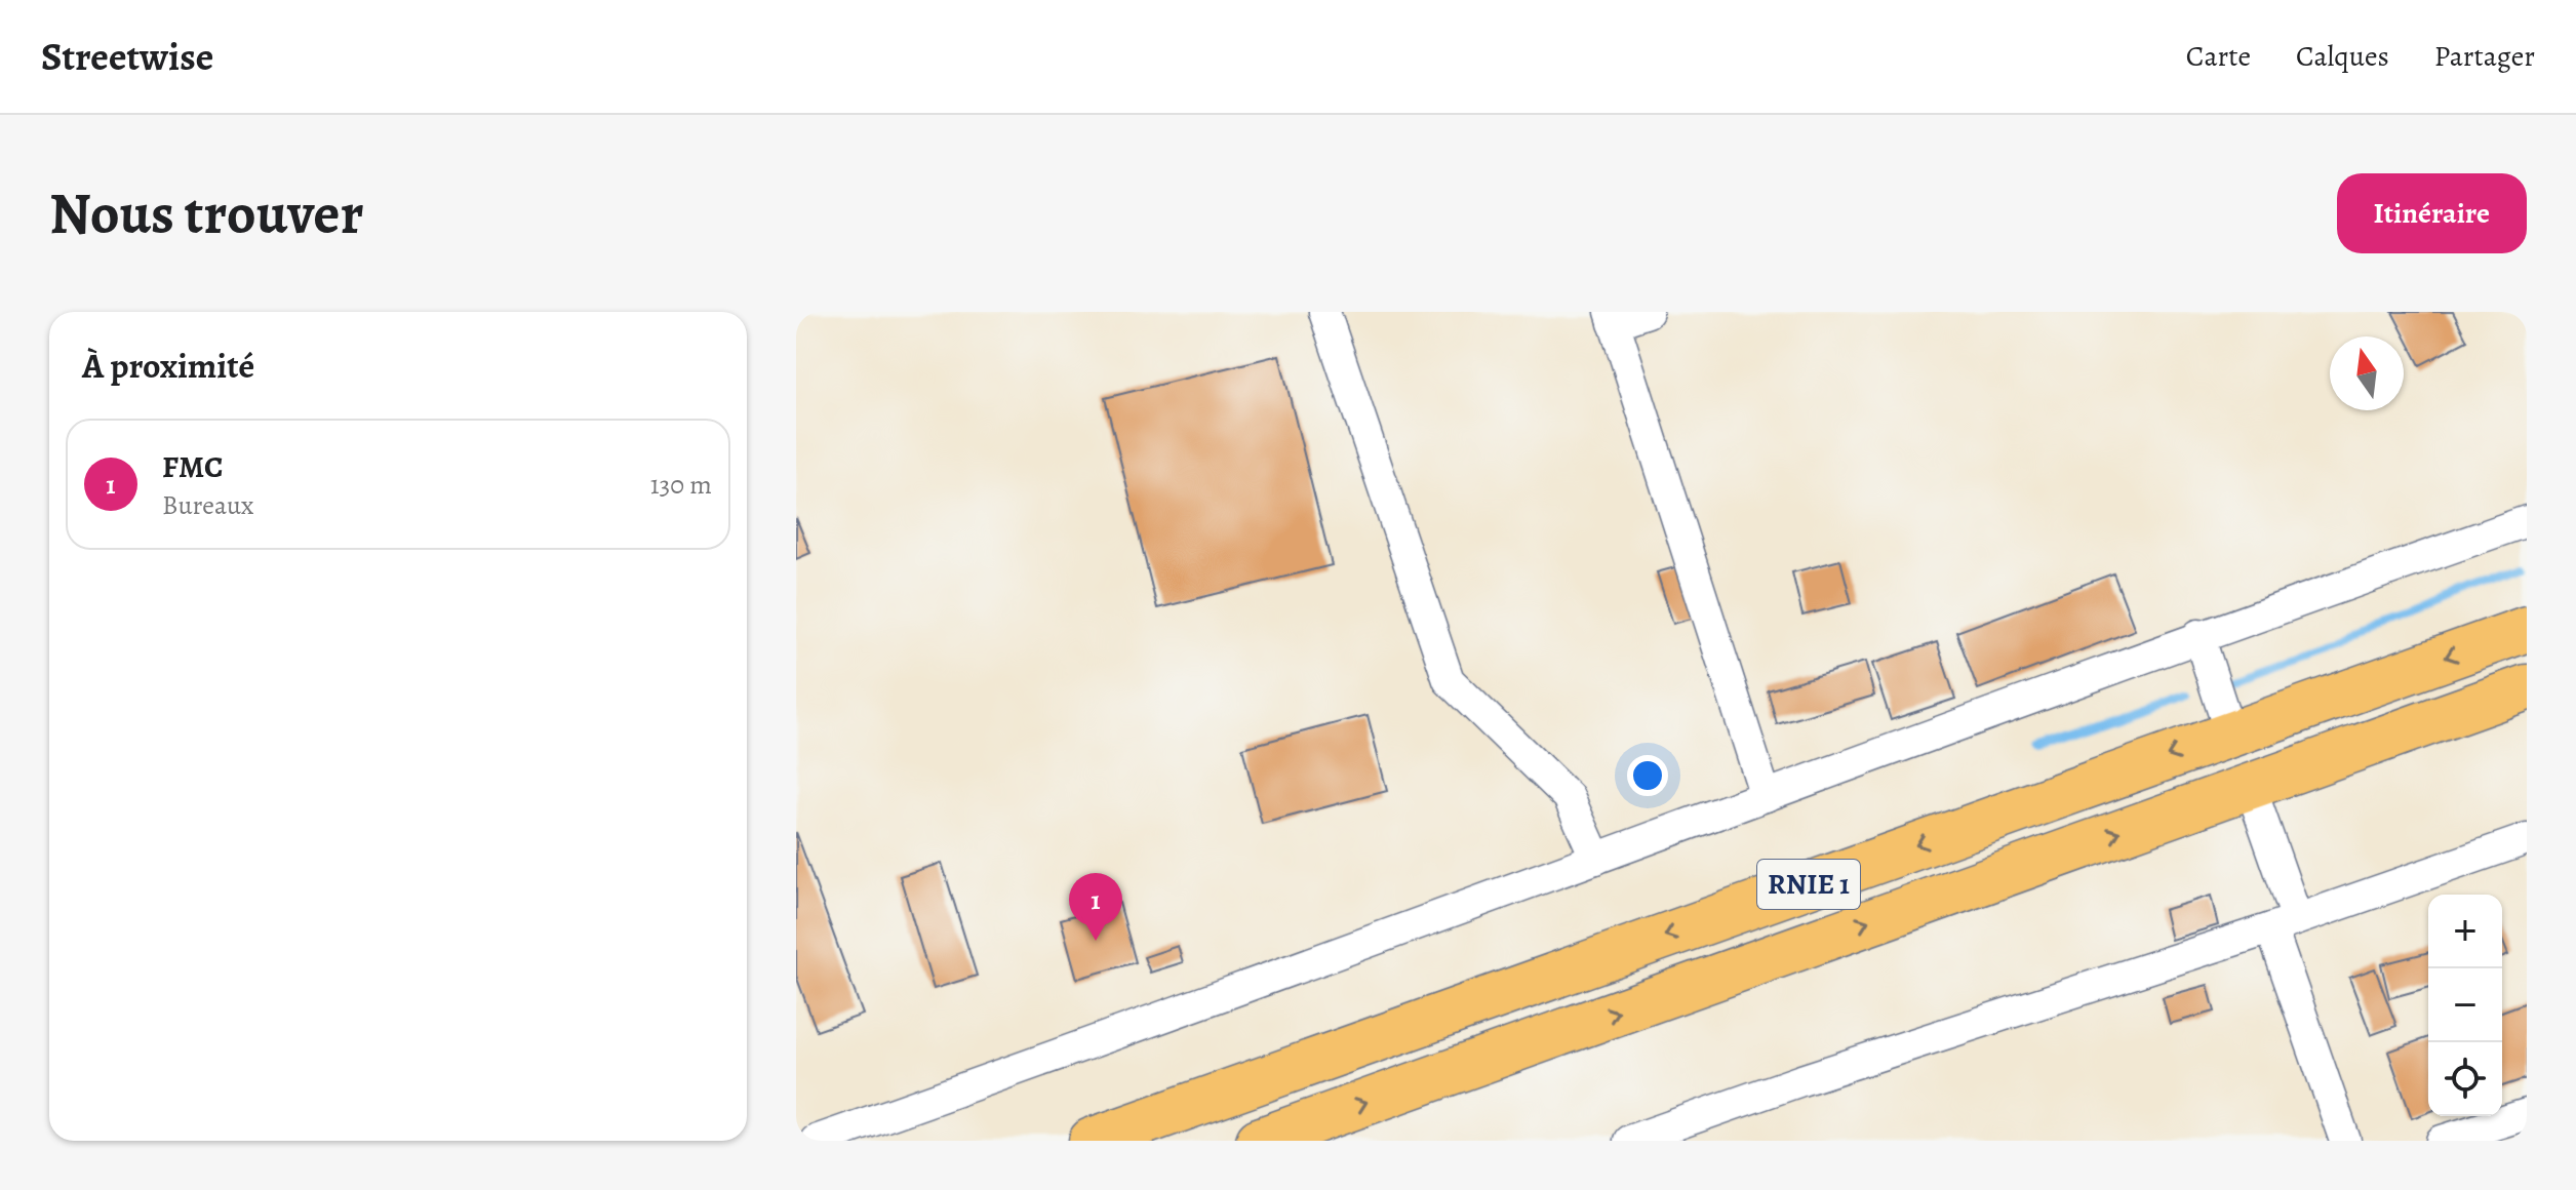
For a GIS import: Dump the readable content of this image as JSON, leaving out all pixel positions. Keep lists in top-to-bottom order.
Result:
{
  "streets": {
    "highway": ["RNIE 1"]
  },
  "north": "top",
  "page": {
    "header": "Streetwise",
    "nav": ["Carte", "Calques", "Partager"],
    "buttons": "Itinéraire",
    "title": "Nous trouver",
    "heading": "À proximité",
    "list": [
      {
        "mark": "1",
        "name": "FMC",
        "note": "Bureaux",
        "value": "130 m"
      }
    ],
    "pins": "1",
    "map_buttons": ["+", "−"]
  }
}
